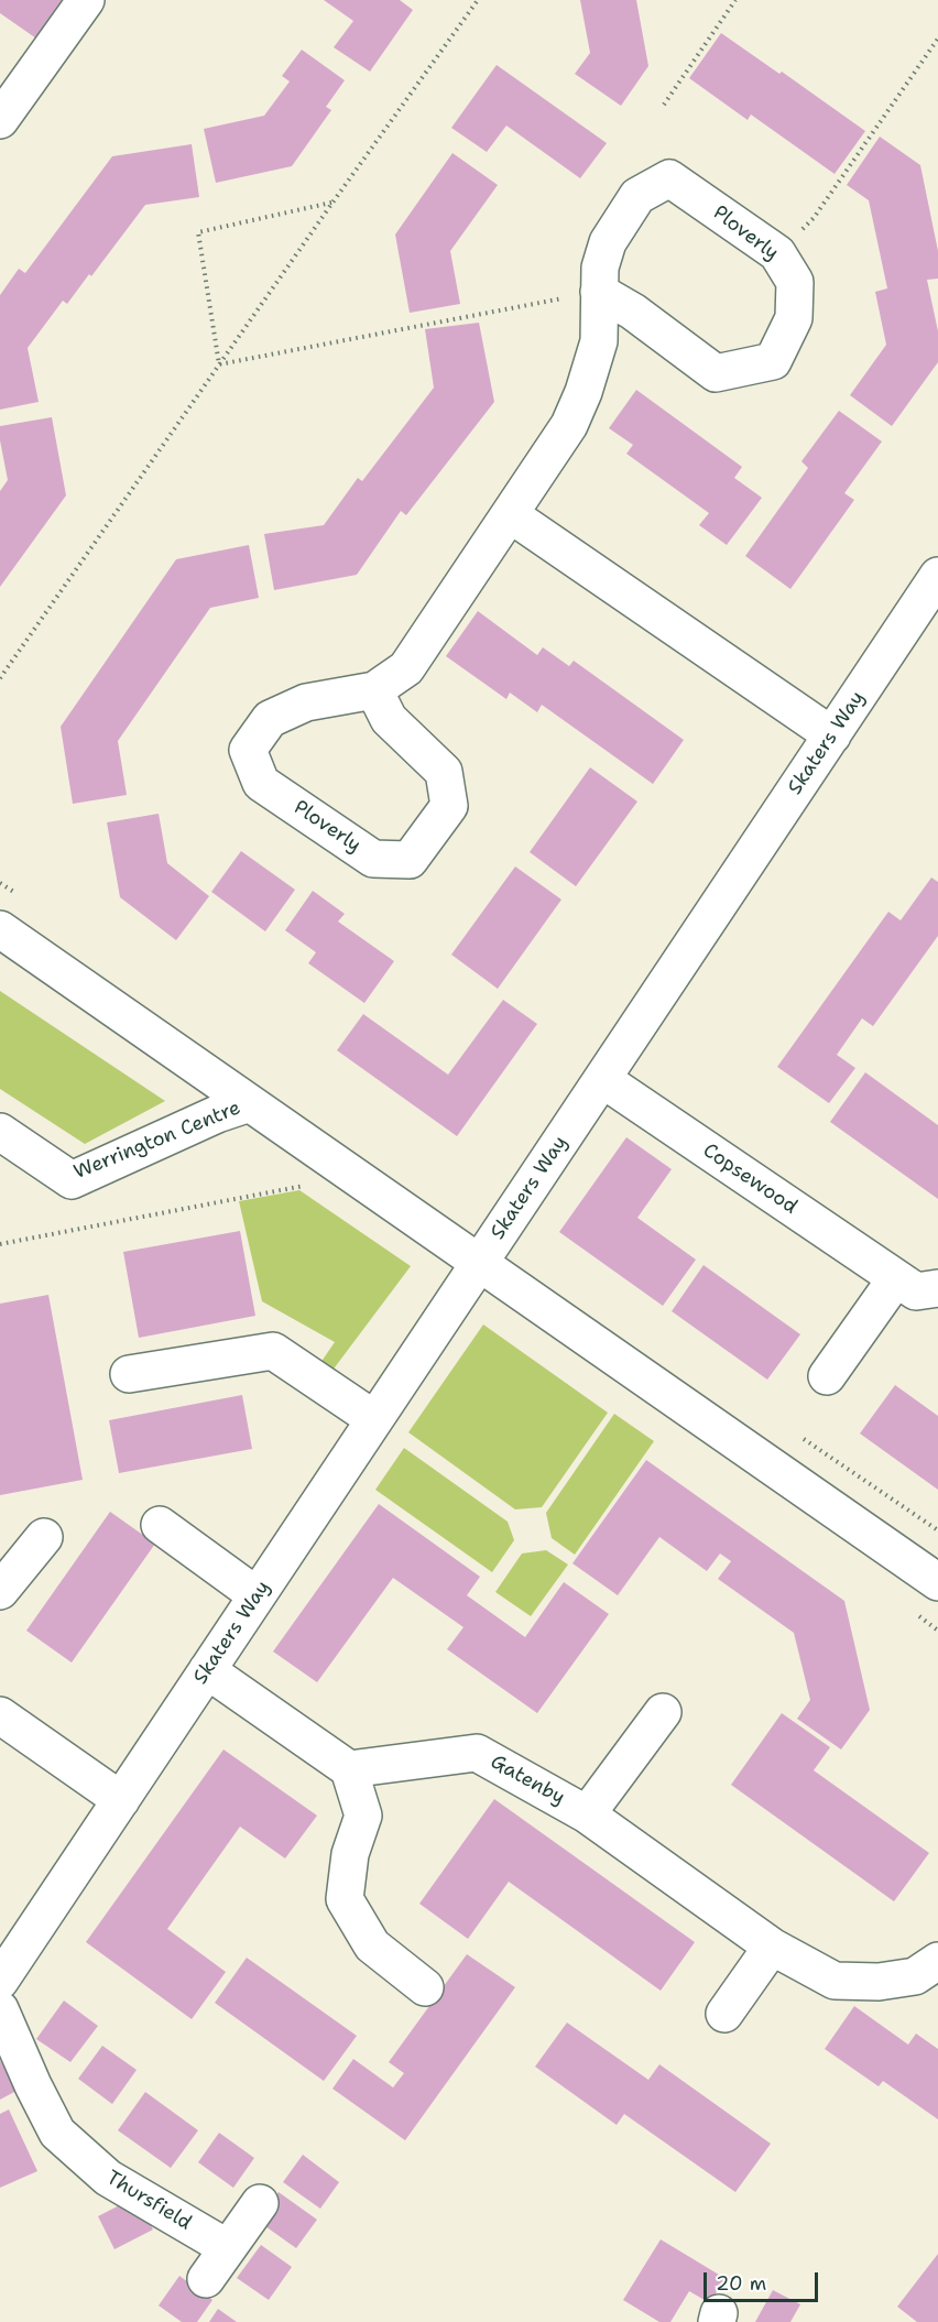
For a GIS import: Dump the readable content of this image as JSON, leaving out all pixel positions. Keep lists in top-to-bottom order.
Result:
{
  "streets": {
    "street": [
      "Ploverly",
      "Skaters Way",
      "Werrington Centre",
      "Copsewood",
      "Gatenby",
      "Thursfield"
    ]
  },
  "crossings": [
    ["Skaters Way", "Copsewood"]
  ],
  "scale_bar": "20 m"
}
